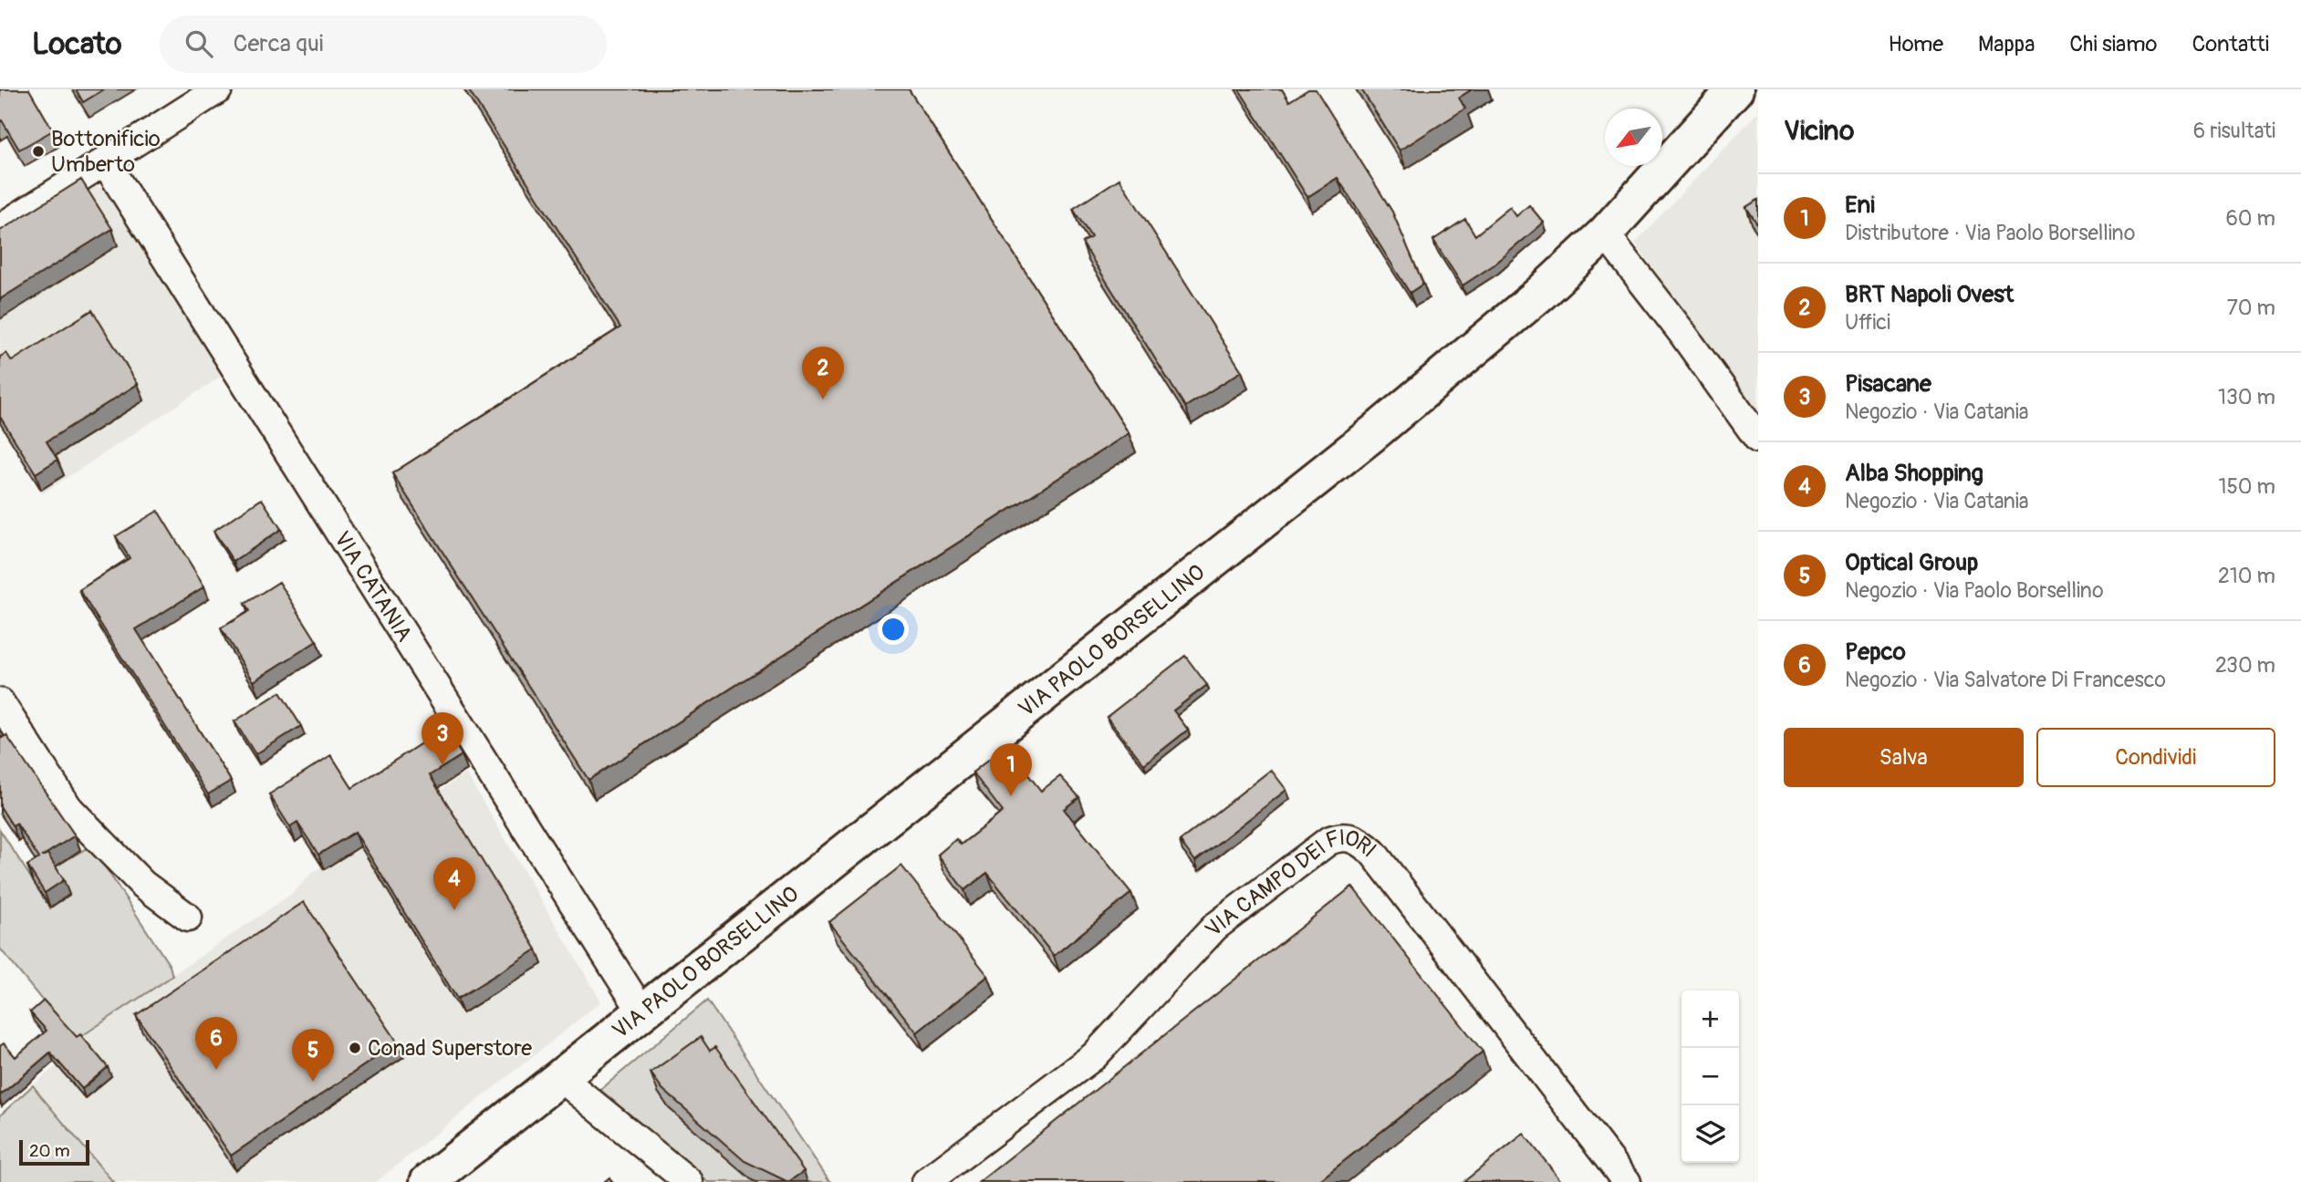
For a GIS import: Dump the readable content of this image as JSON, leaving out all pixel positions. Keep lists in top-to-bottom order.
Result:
{
  "streets": {
    "main road": ["VIA PAOLO BORSELLINO"],
    "street": ["VIA CATANIA", "VIA CAMPO DEI FIORI"]
  },
  "crossings": [
    ["VIA CATANIA", "VIA PAOLO BORSELLINO"]
  ],
  "places": ["Bottonificio Umberto", "Conad Superstore"],
  "scale_bar": "20 m",
  "north": "bottom left",
  "page": {
    "header": "Locato",
    "search": "Cerca qui",
    "nav": [
      "Home",
      "Mappa",
      "Chi siamo",
      "Contatti"
    ],
    "heading": ["Vicino", "6 risultati"],
    "list": [
      {
        "mark": "1",
        "name": "Eni",
        "note": "Distributore · Via Paolo Borsellino",
        "value": "60 m"
      },
      {
        "mark": "2",
        "name": "BRT Napoli Ovest",
        "note": "Uffici",
        "value": "70 m"
      },
      {
        "mark": "3",
        "name": "Pisacane",
        "note": "Negozio · Via Catania",
        "value": "130 m"
      },
      {
        "mark": "4",
        "name": "Alba Shopping",
        "note": "Negozio · Via Catania",
        "value": "150 m"
      },
      {
        "mark": "5",
        "name": "Optical Group",
        "note": "Negozio · Via Paolo Borsellino",
        "value": "210 m"
      },
      {
        "mark": "6",
        "name": "Pepco",
        "note": "Negozio · Via Salvatore Di Francesco",
        "value": "230 m"
      }
    ],
    "pins": [
      "2",
      "3",
      "1",
      "4",
      "6",
      "5"
    ],
    "buttons": ["Salva", "Condividi"],
    "map_buttons": ["+", "−"],
    "scale": "20 m"
  }
}
